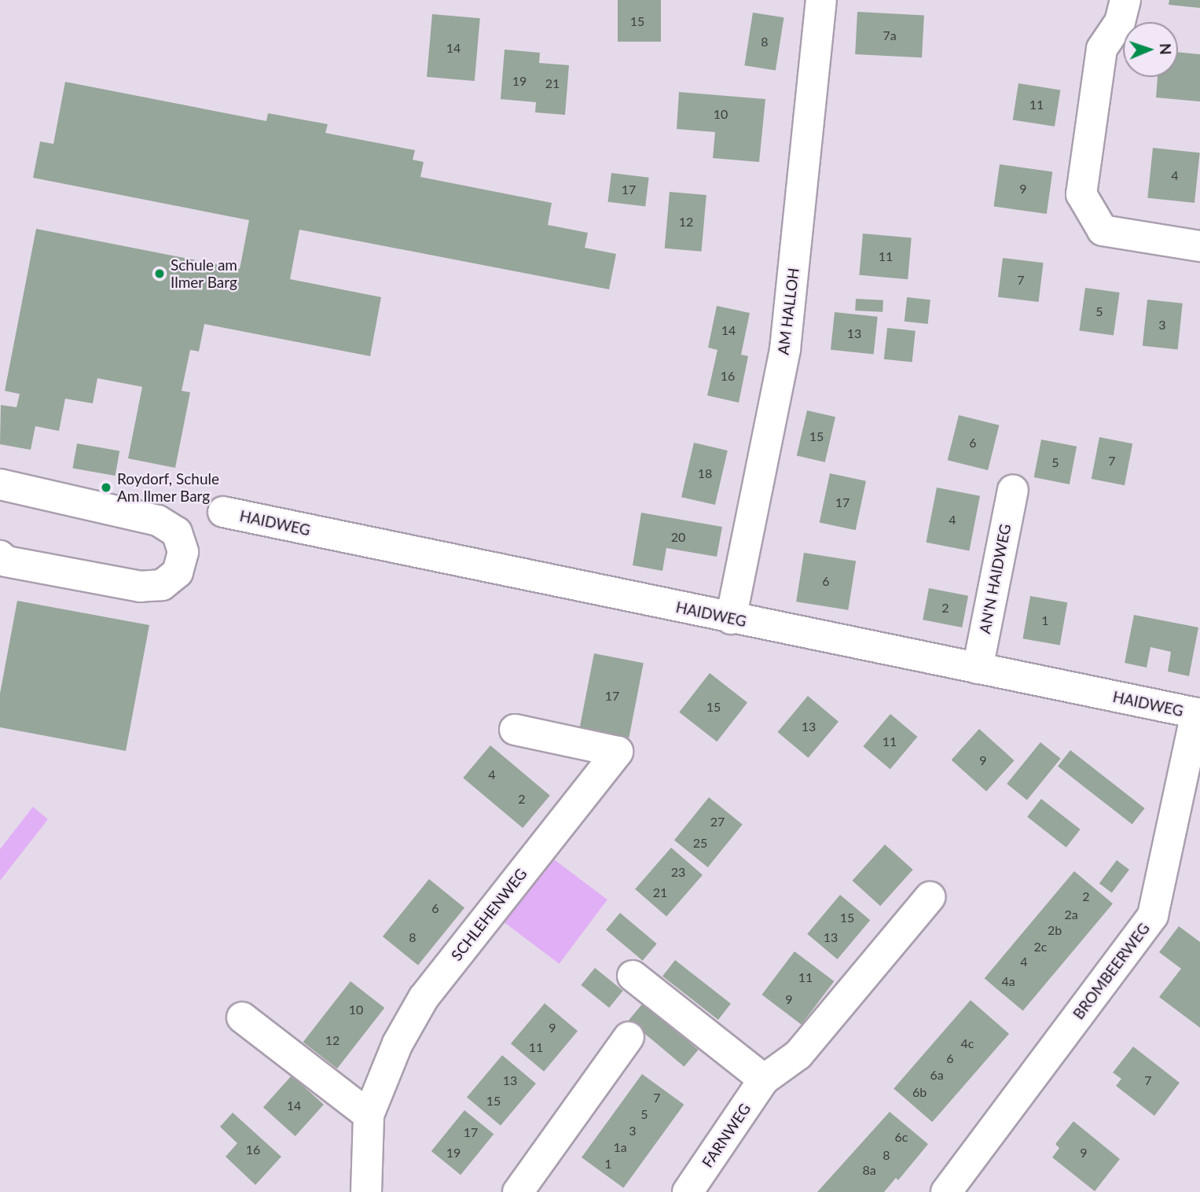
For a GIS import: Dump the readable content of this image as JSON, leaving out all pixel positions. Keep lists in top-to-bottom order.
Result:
{
  "streets": {
    "street": [
      "AM HALLOH",
      "HAIDWEG",
      "AN'N HAIDWEG",
      "SCHLEHENWEG",
      "BROMBEERWEG",
      "FARNWEG"
    ]
  },
  "crossings": [
    ["AM HALLOH", "HAIDWEG"],
    ["HAIDWEG", "AN'N HAIDWEG"],
    ["HAIDWEG", "BROMBEERWEG"]
  ],
  "places": ["Schule am Ilmer Barg", "Roydorf, Schule Am Ilmer Barg"],
  "house_numbers": [
    "15",
    "7a",
    "8",
    "14",
    "19",
    "21",
    "11",
    "10",
    "4",
    "9",
    "17",
    "12",
    "11",
    "7",
    "5",
    "3",
    "14",
    "13",
    "16",
    "15",
    "6",
    "7",
    "5",
    "18",
    "17",
    "4",
    "20",
    "6",
    "2",
    "1",
    "17",
    "15",
    "13",
    "11",
    "9",
    "4",
    "2",
    "27",
    "25",
    "23",
    "21",
    "2",
    "6",
    "2a",
    "15",
    "2b",
    "8",
    "13",
    "2c",
    "4",
    "11",
    "4a",
    "9",
    "10",
    "9",
    "12",
    "4c",
    "11",
    "6",
    "6a",
    "13",
    "7",
    "6b",
    "7",
    "15",
    "14",
    "5",
    "3",
    "17",
    "6c",
    "1a",
    "16",
    "19",
    "9",
    "8",
    "1",
    "8a"
  ],
  "north": "right"
}
